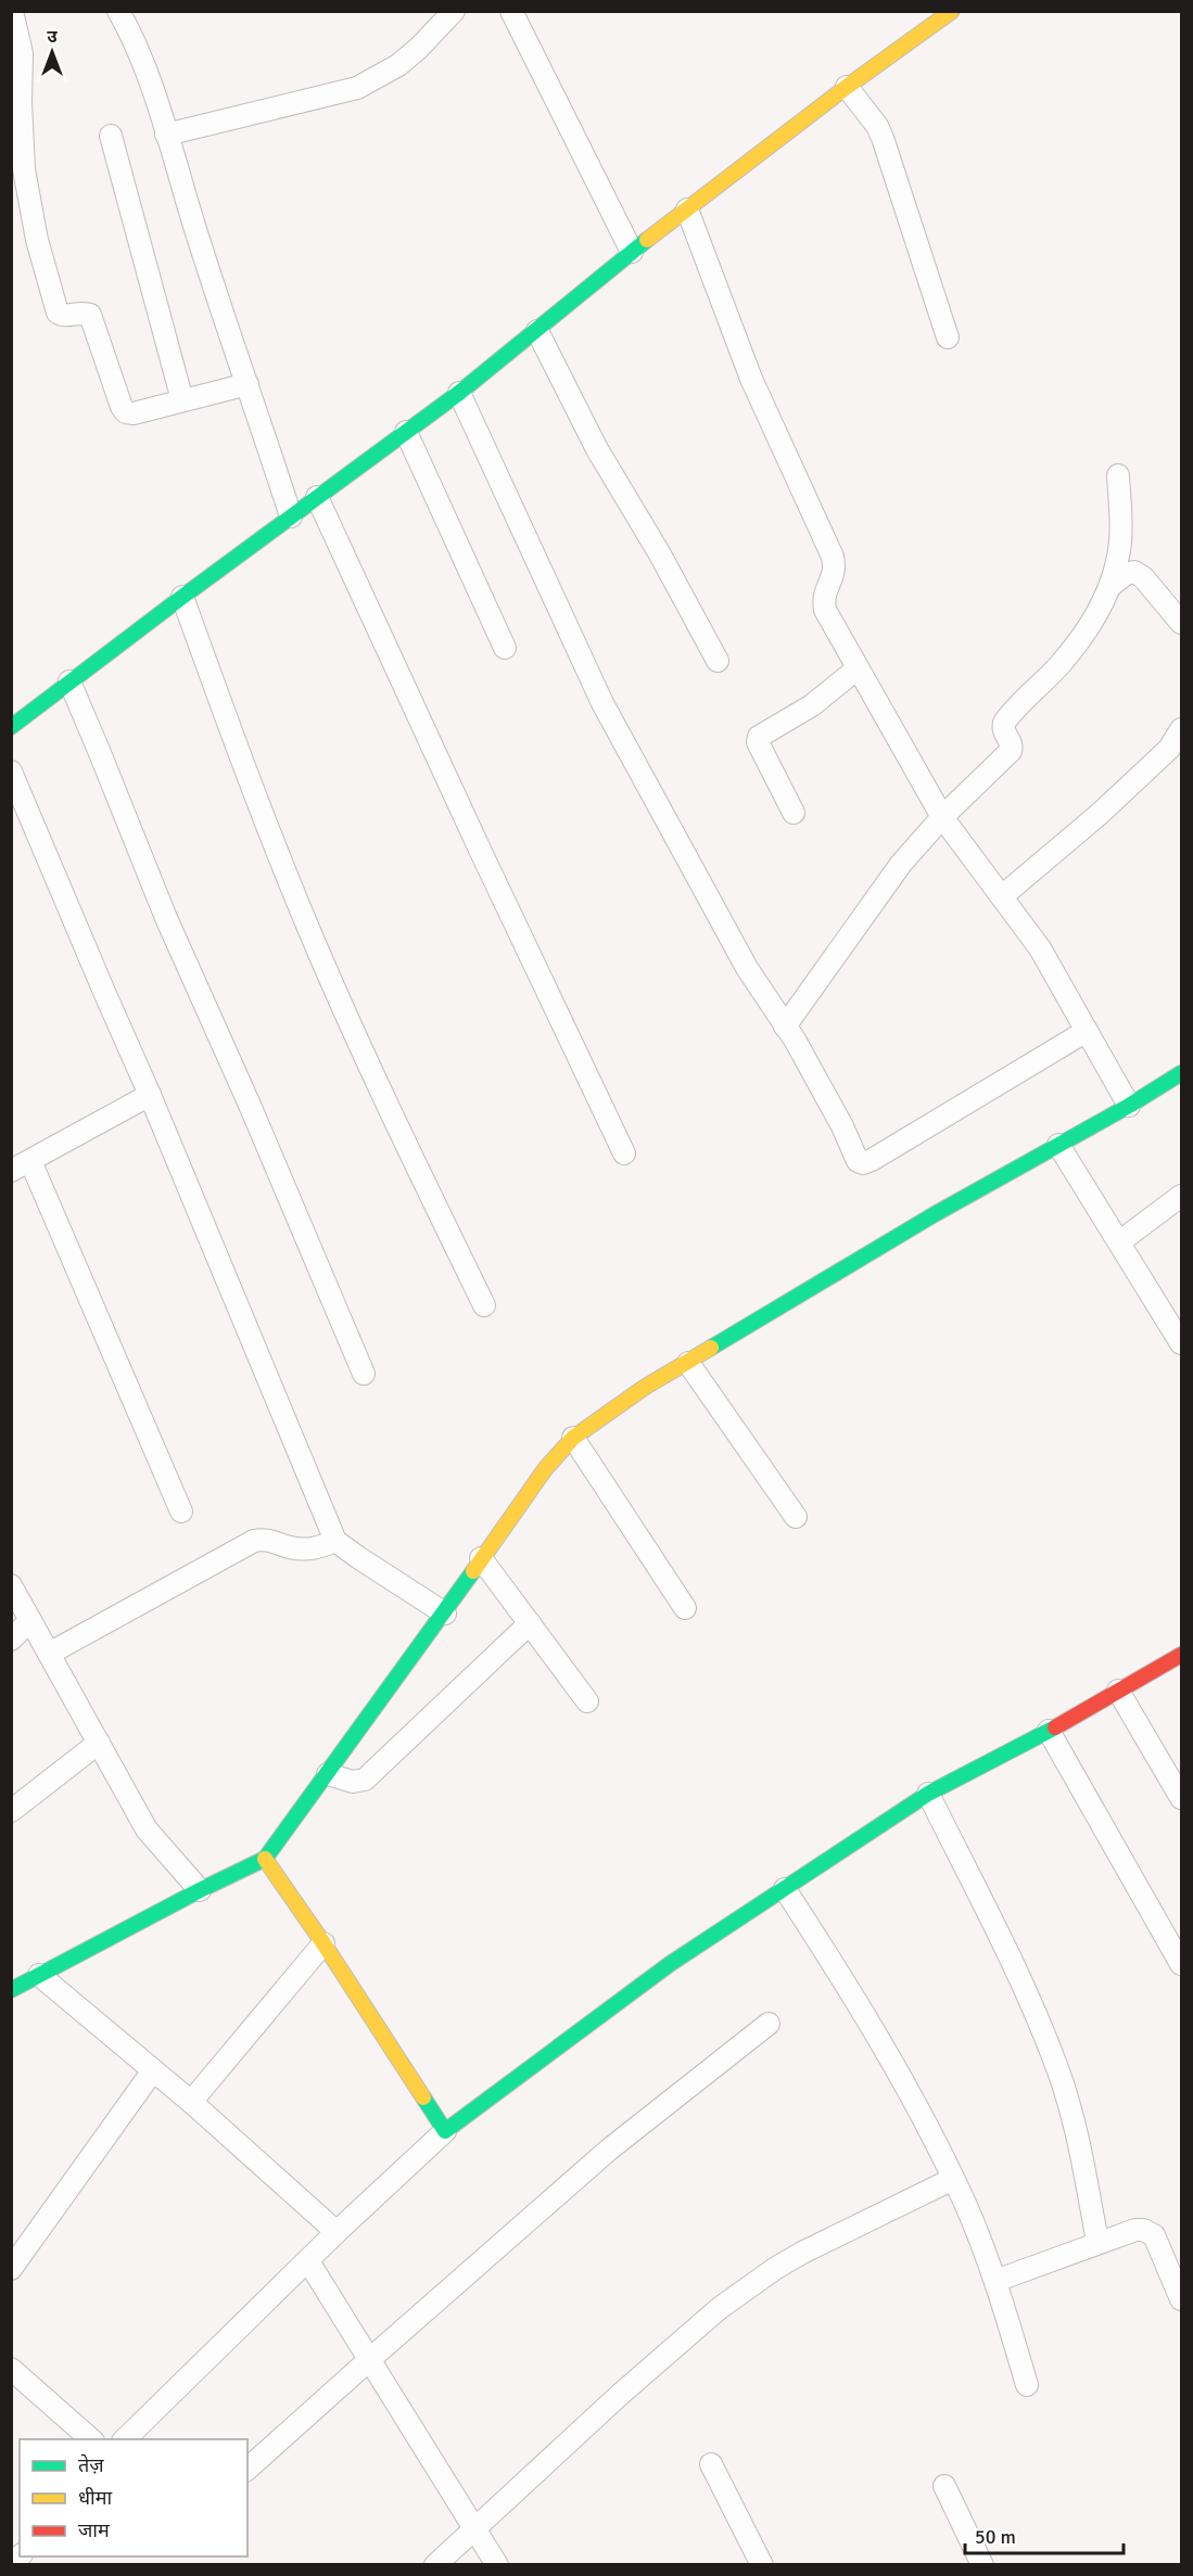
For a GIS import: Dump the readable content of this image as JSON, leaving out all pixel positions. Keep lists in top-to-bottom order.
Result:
{
  "legend": ["तेज़", "धीमा", "जाम"],
  "scale_bar": "50 m",
  "north": "top"
}
